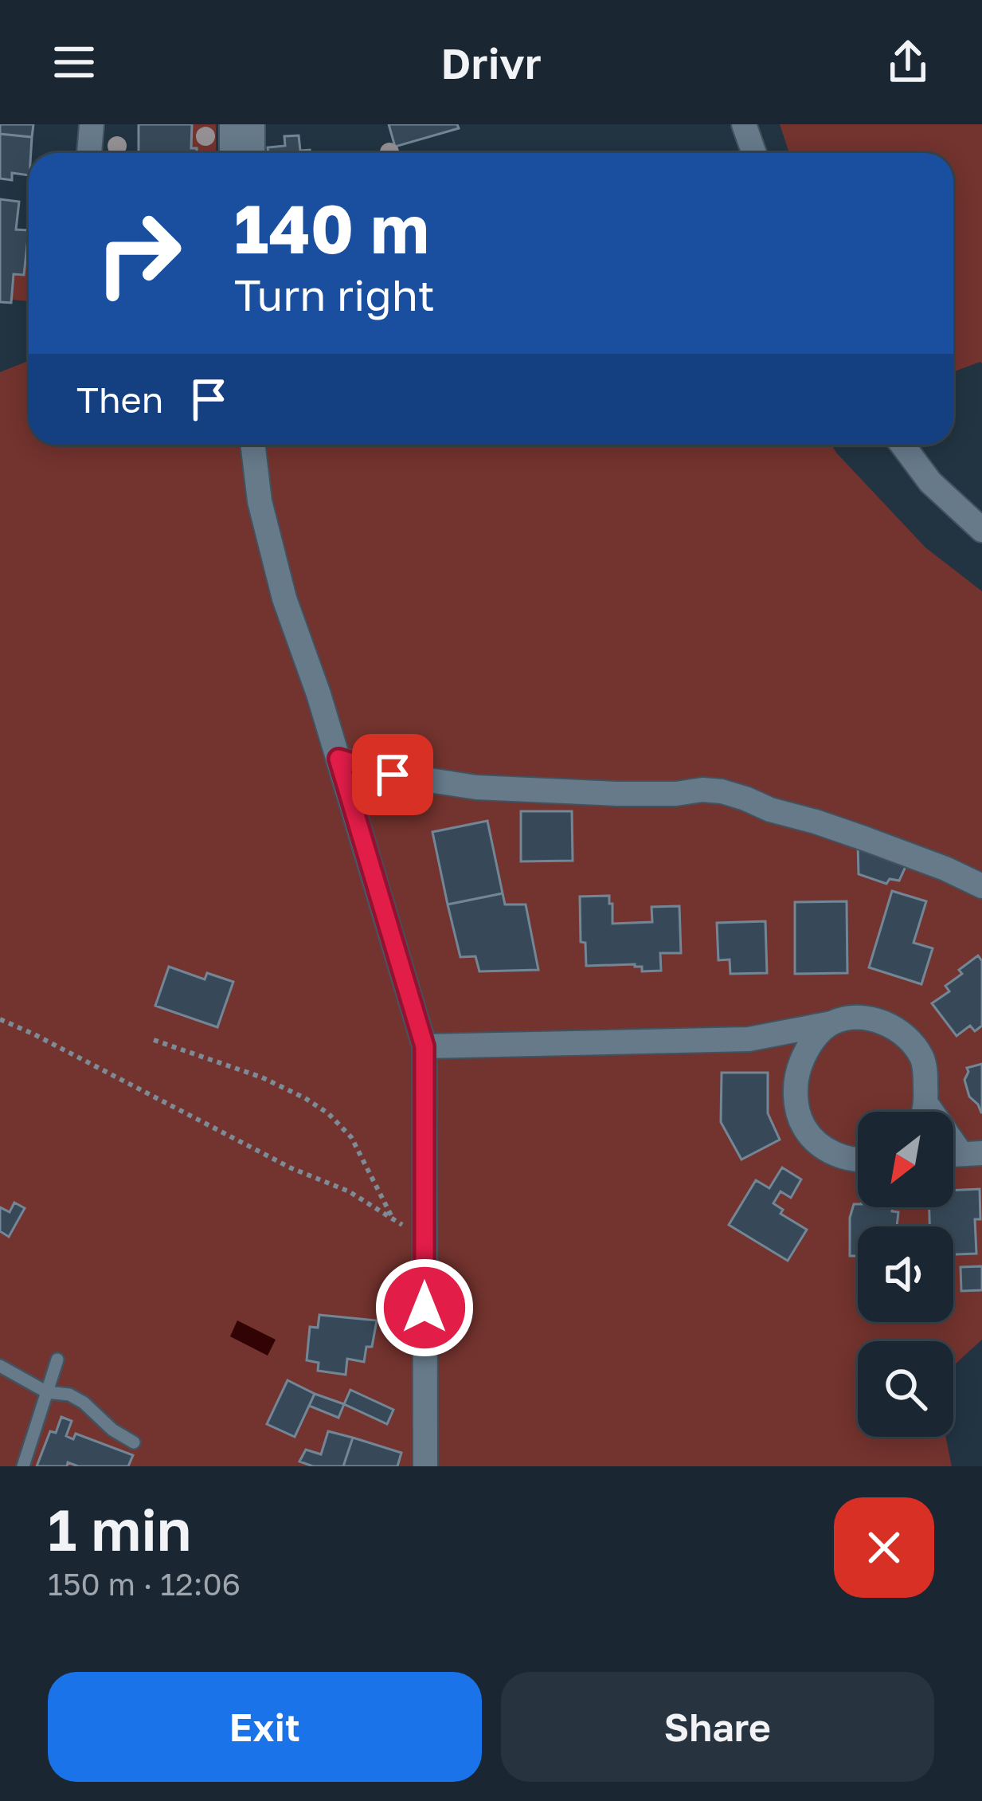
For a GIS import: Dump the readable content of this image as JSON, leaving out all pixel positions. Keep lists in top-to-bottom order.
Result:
{
  "north": "bottom left",
  "page": {
    "header": "Drivr",
    "turn": ["140 m", "Turn right"],
    "then": "Then",
    "heading": ["1 min", "150 m · 12:06"],
    "buttons": ["Exit", "Share"]
  }
}
